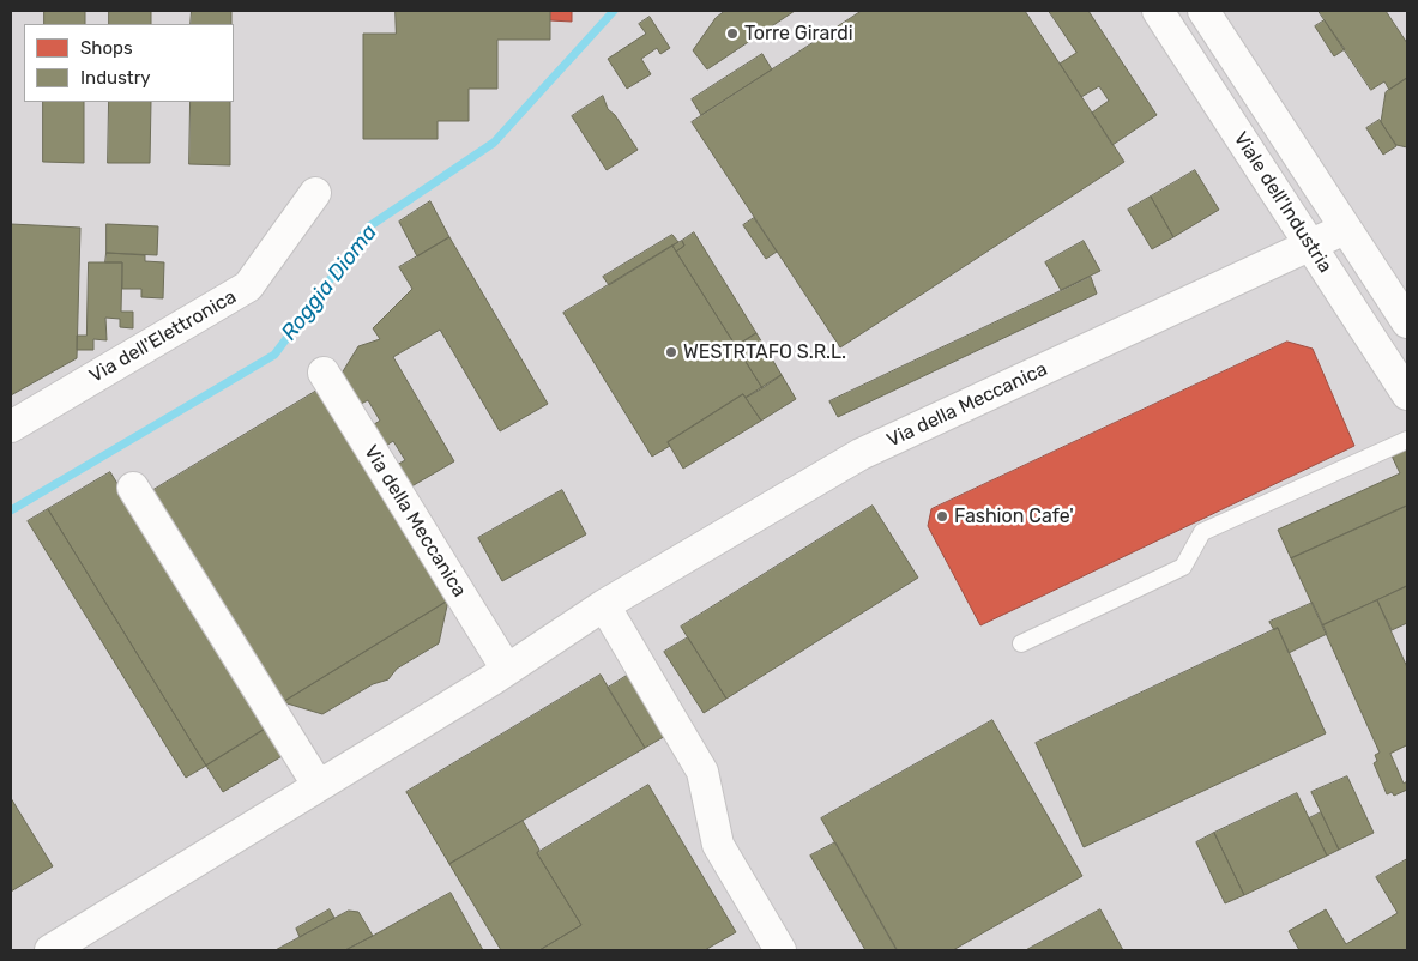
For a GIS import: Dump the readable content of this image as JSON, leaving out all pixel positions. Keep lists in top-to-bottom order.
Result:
{
  "streets": {
    "street": ["Viale dell'Industria", "Via dell'Elettronica", "Via della Meccanica"]
  },
  "crossings": [
    ["Viale dell'Industria", "Via della Meccanica"]
  ],
  "water": ["Roggia Dioma"],
  "places": ["Torre Girardi", "WESTRTAFO S.R.L.", "Fashion Cafe'"],
  "legend": ["Shops", "Industry"]
}
